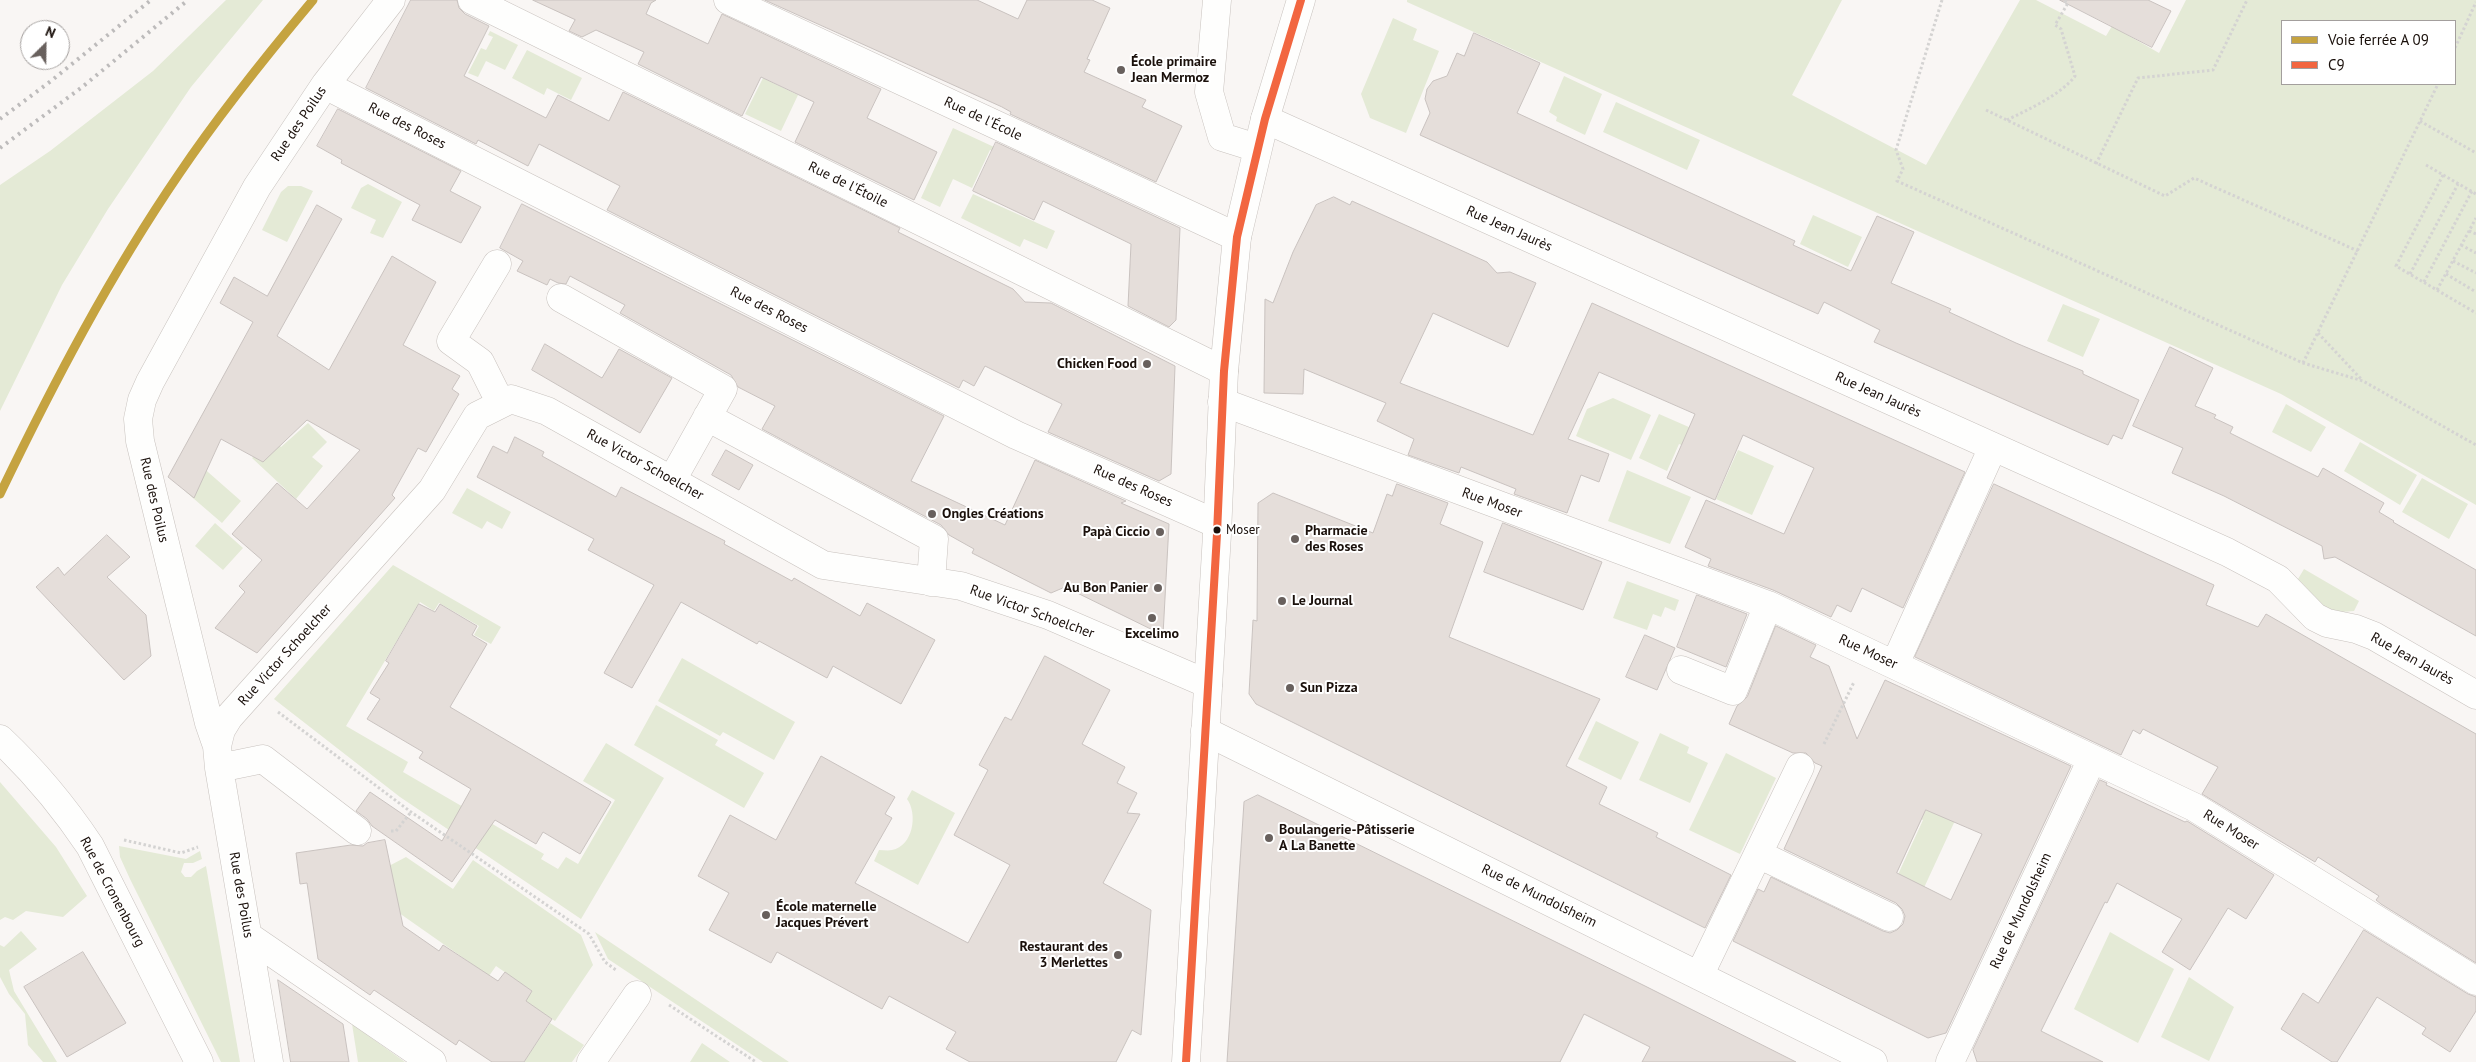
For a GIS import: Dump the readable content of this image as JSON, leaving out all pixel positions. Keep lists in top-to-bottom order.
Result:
{
  "streets": {
    "street": [
      "Rue de l'École",
      "Rue des Poilus",
      "Rue des Roses",
      "Rue de l'Étoile",
      "Rue Jean Jaurès",
      "Rue Victor Schoelcher",
      "Rue Moser",
      "Rue de Cronenbourg",
      "Rue de Mundolsheim"
    ]
  },
  "crossings": [
    ["Rue des Poilus", "Rue des Roses"],
    ["Rue des Poilus", "Rue Victor Schoelcher"],
    ["Rue Moser", "Rue de Mundolsheim"]
  ],
  "places": [
    "École primaire Jean Mermoz",
    "Chicken Food",
    "Ongles Créations",
    "Moser",
    "Papà Ciccio",
    "Pharmacie des Roses",
    "Au Bon Panier",
    "Le Journal",
    "Excelimo",
    "Sun Pizza",
    "Boulangerie-Pâtisserie A La Banette",
    "École maternelle Jacques Prévert",
    "Restaurant des 3 Merlettes"
  ],
  "lines": ["transit line C9"],
  "legend": ["Voie ferrée A 09", "C9"],
  "north": "top right"
}
